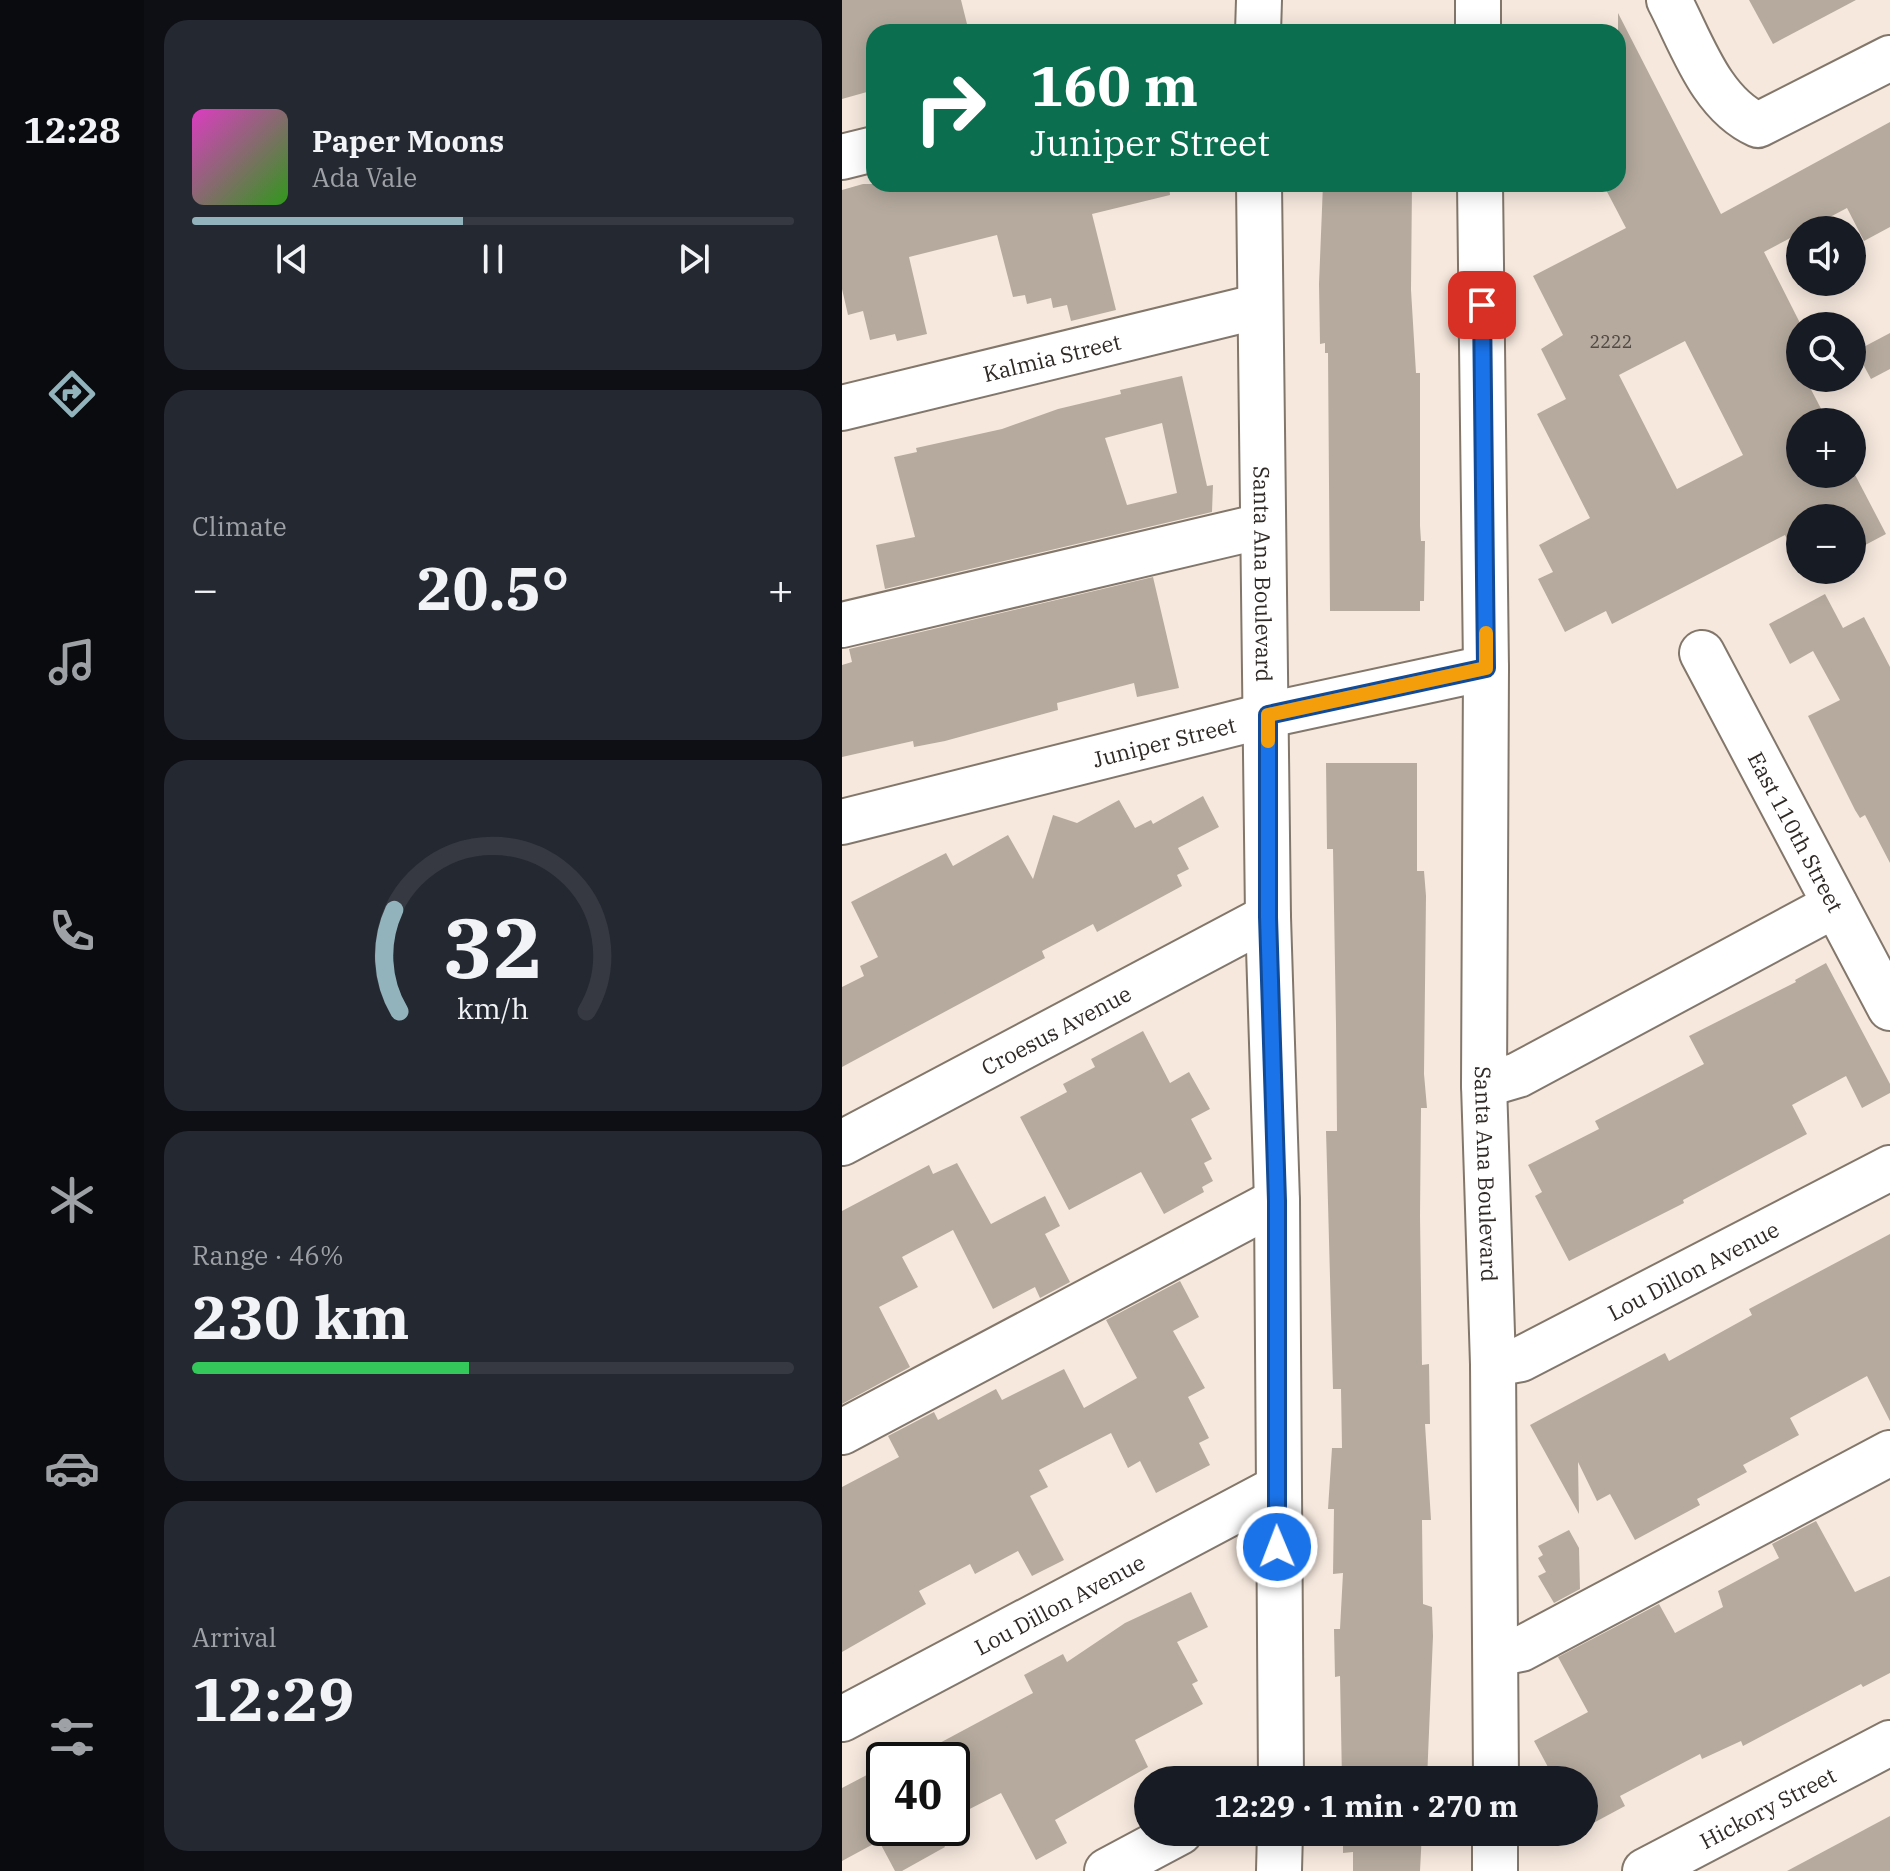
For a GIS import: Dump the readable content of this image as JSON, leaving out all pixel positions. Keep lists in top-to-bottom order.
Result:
{
  "streets": {
    "street": [
      "Kalmia Street",
      "Santa Ana Boulevard",
      "Juniper Street",
      "East 110th Street",
      "Croesus Avenue",
      "Lou Dillon Avenue",
      "Hickory Street"
    ]
  },
  "crossings": [
    ["Kalmia Street", "Santa Ana Boulevard"],
    ["Santa Ana Boulevard", "Juniper Street"],
    ["Santa Ana Boulevard", "Croesus Avenue"],
    ["Santa Ana Boulevard", "Lou Dillon Avenue"]
  ],
  "house_numbers": ["2222"],
  "page": {
    "tabs": "12:28",
    "turn": ["160 m", "Juniper Street"],
    "song": ["Paper Moons", "Ada Vale"],
    "map_buttons": ["+", "−"],
    "tile": [
      "Climate",
      ["Range · 46%", "230 km"],
      ["Arrival", "12:29"]
    ],
    "heat": ["−", "20.5°", "+"],
    "limit": "40",
    "trip": "12:29 · 1 min · 270 m",
    "gauge": ["32", "km/h"]
  }
}
